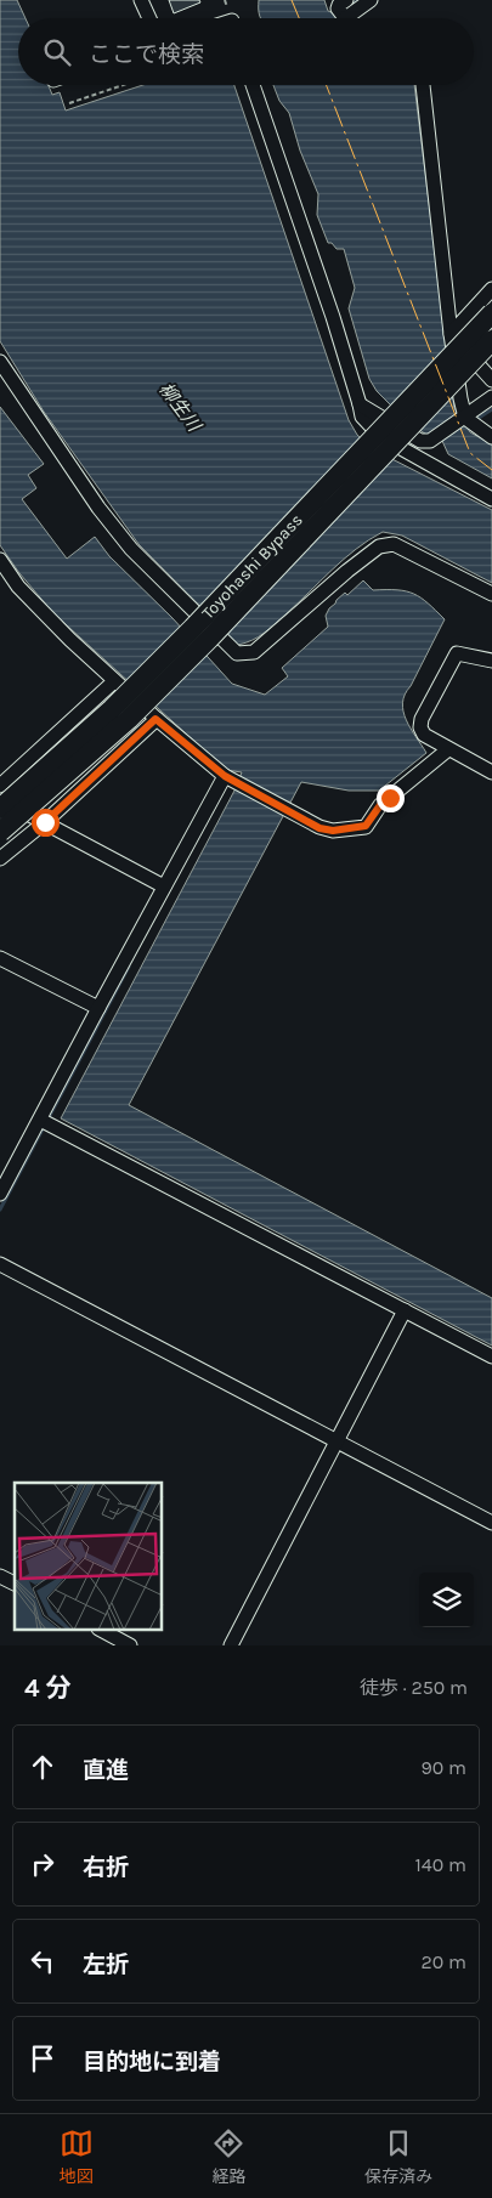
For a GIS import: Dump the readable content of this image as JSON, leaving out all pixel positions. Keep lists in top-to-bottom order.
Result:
{
  "streets": {
    "highway": ["Toyohashi Bypass"]
  },
  "water": ["柳生川"],
  "page": {
    "search": "ここで検索",
    "heading": ["4 分", "徒歩 · 250 m"],
    "list": [
      ["直進", "90 m"],
      ["右折", "140 m"],
      ["左折", "20 m"],
      "目的地に到着"
    ],
    "nav": ["地図", "経路", "保存済み"]
  }
}
